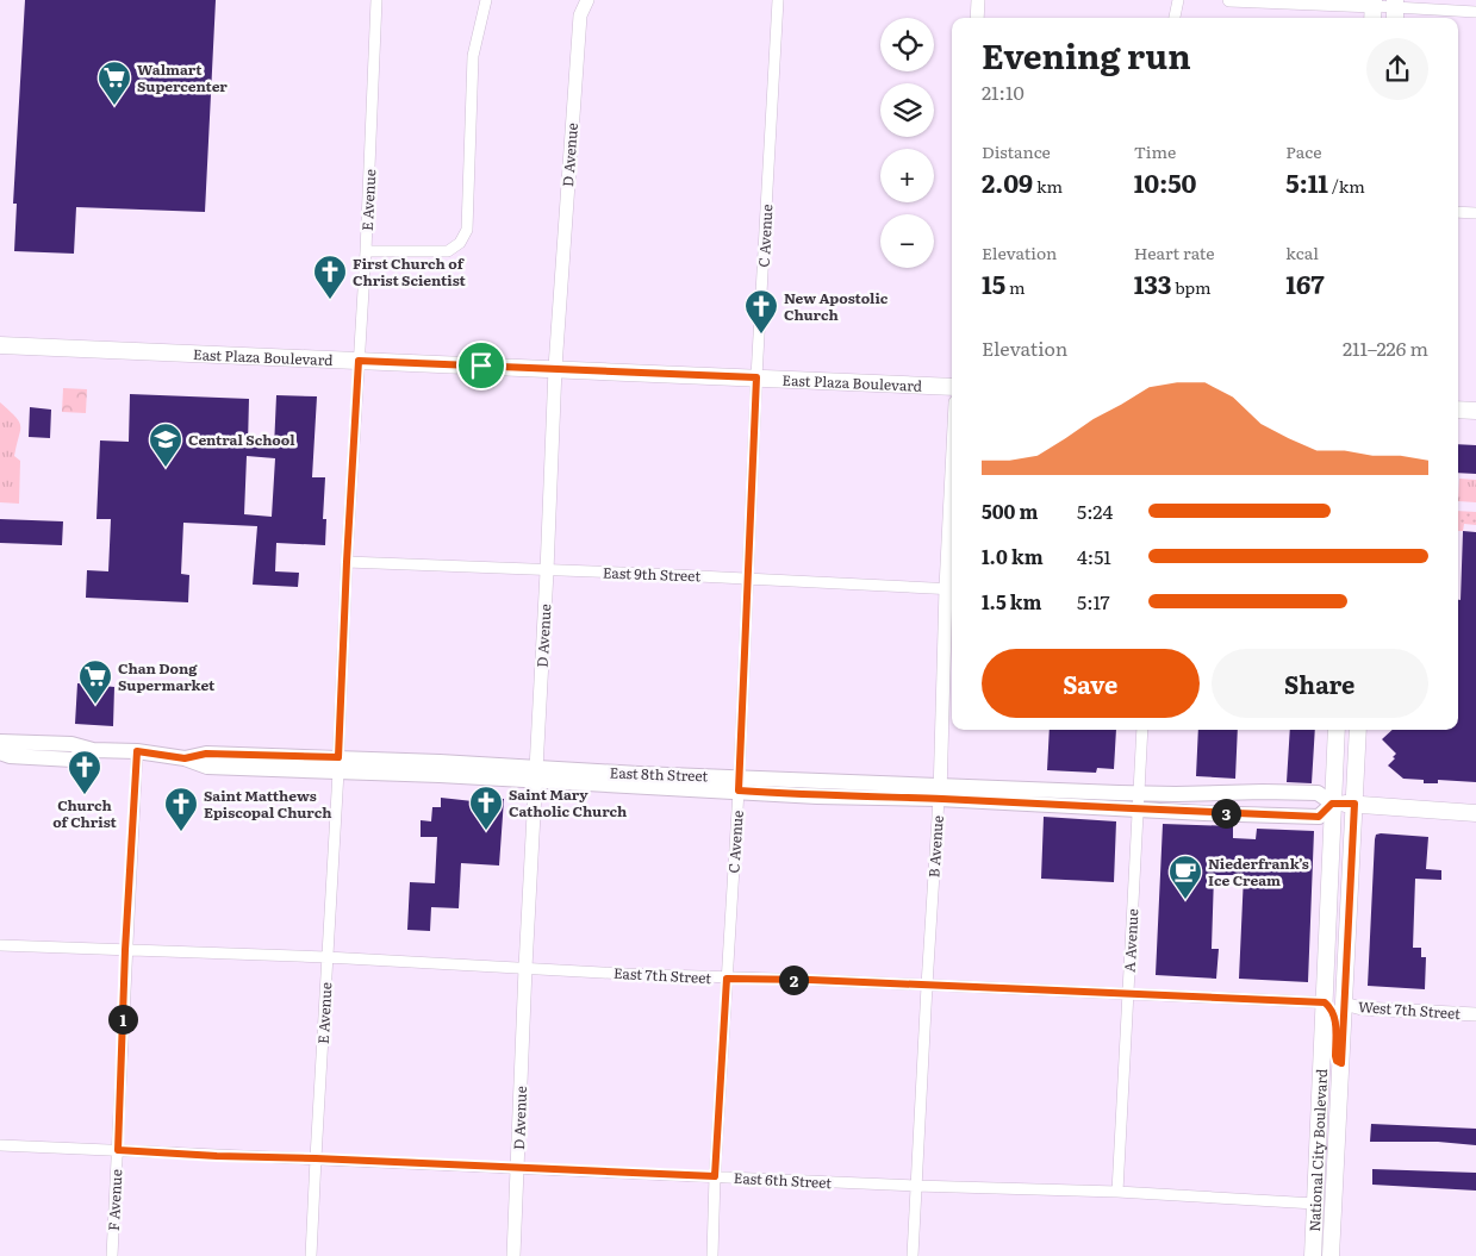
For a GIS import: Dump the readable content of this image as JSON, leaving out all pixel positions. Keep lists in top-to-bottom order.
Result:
{
  "streets": {
    "main road": ["East Plaza Boulevard", "East 8th Street", "National City Boulevard"],
    "street": [
      "D Avenue",
      "E Avenue",
      "C Avenue",
      "East 9th Street",
      "B Avenue",
      "A Avenue",
      "East 7th Street",
      "West 7th Street",
      "East 6th Street",
      "F Avenue"
    ]
  },
  "crossings": [
    ["D Avenue", "East Plaza Boulevard"],
    ["D Avenue", "East 9th Street"],
    ["D Avenue", "East 8th Street"],
    ["D Avenue", "East 7th Street"],
    ["D Avenue", "East 6th Street"],
    ["E Avenue", "East Plaza Boulevard"],
    ["E Avenue", "East 9th Street"],
    ["E Avenue", "East 8th Street"],
    ["E Avenue", "East 7th Street"],
    ["E Avenue", "East 6th Street"],
    ["C Avenue", "East Plaza Boulevard"],
    ["C Avenue", "East 9th Street"],
    ["C Avenue", "East 8th Street"],
    ["C Avenue", "East 7th Street"],
    ["C Avenue", "East 6th Street"],
    ["East 9th Street", "B Avenue"],
    ["East 8th Street", "B Avenue"],
    ["East 8th Street", "A Avenue"],
    ["East 8th Street", "National City Boulevard"],
    ["East 8th Street", "F Avenue"],
    ["B Avenue", "East 7th Street"],
    ["B Avenue", "East 6th Street"],
    ["A Avenue", "East 7th Street"],
    ["A Avenue", "East 6th Street"],
    ["East 7th Street", "National City Boulevard"],
    ["East 7th Street", "F Avenue"],
    ["West 7th Street", "National City Boulevard"],
    ["National City Boulevard", "East 6th Street"],
    ["East 6th Street", "F Avenue"]
  ],
  "places": {
    "supermarket": ["Walmart Supercenter", "Chan Dong Supermarket"],
    "church": [
      "First Church of Christ Scientist",
      "New Apostolic Church",
      "Church of Christ",
      "Saint Mary Catholic Church",
      "Saint Matthews Episcopal Church"
    ],
    "school or university": ["Central School"],
    "cafe": ["Niederfrank’s Ice Cream"]
  },
  "page": {
    "map_buttons": ["+", "−"],
    "heading": ["Evening run", "21:10"],
    "stats": [
      ["Distance", "2.09 km"],
      ["Time", "10:50"],
      ["Pace", "5:11 /km"],
      ["Elevation", "15 m"],
      ["Heart rate", "133 bpm"],
      ["kcal", "167"]
    ],
    "chart": ["Elevation", "211–226 m"],
    "list": [
      {
        "name": "500 m",
        "note": "5:24"
      },
      {
        "name": "1.0 km",
        "note": "4:51"
      },
      {
        "name": "1.5 km",
        "note": "5:17"
      }
    ],
    "buttons": ["Save", "Share"],
    "pins": ["3", "2", "1"]
  }
}
